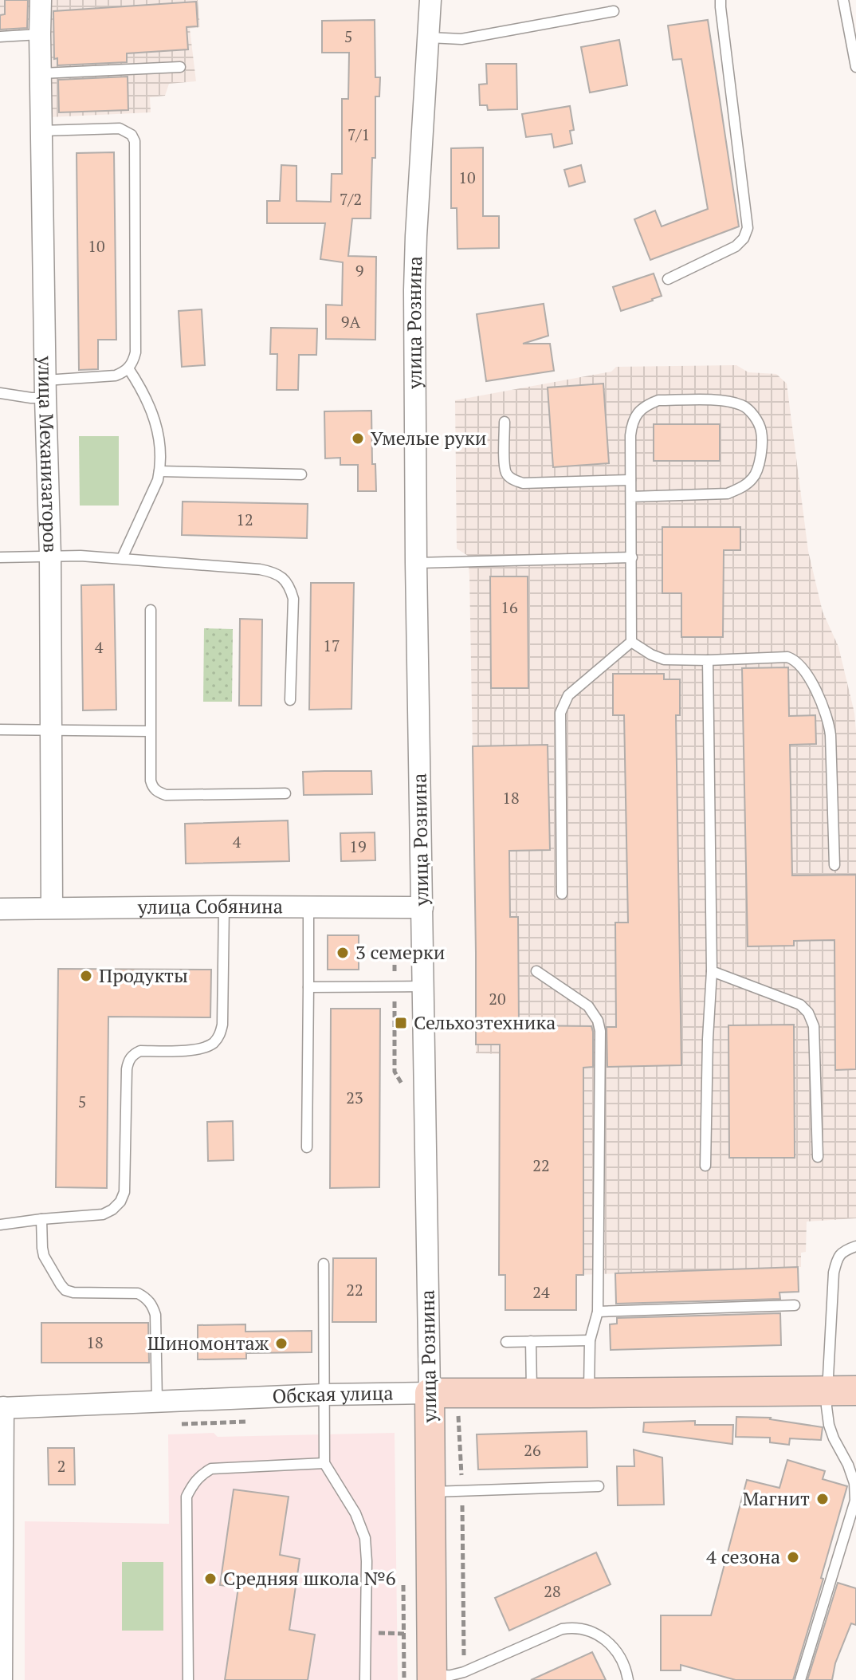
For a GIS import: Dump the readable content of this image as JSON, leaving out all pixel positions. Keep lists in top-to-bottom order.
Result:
{
  "streets": {
    "main road": ["улица Рознина", "Обская улица"],
    "street": ["улица Механизаторов", "улица Собянина"]
  },
  "crossings": [
    ["улица Рознина", "улица Собянина"],
    ["улица Рознина", "Обская улица"],
    ["улица Механизаторов", "улица Собянина"]
  ],
  "places": {
    "other": [
      "Умелые руки",
      "3 семерки",
      "Продукты",
      "Шиномонтаж",
      "Магнит",
      "4 сезона",
      "Средняя школа №6"
    ],
    "transit": ["Сельхозтехника"]
  },
  "house_numbers": [
    "5",
    "7/1",
    "10",
    "7/2",
    "10",
    "9",
    "9А",
    "12",
    "16",
    "17",
    "4",
    "18",
    "4",
    "19",
    "20",
    "23",
    "5",
    "22",
    "22",
    "24",
    "18",
    "26",
    "2",
    "28"
  ]
}
